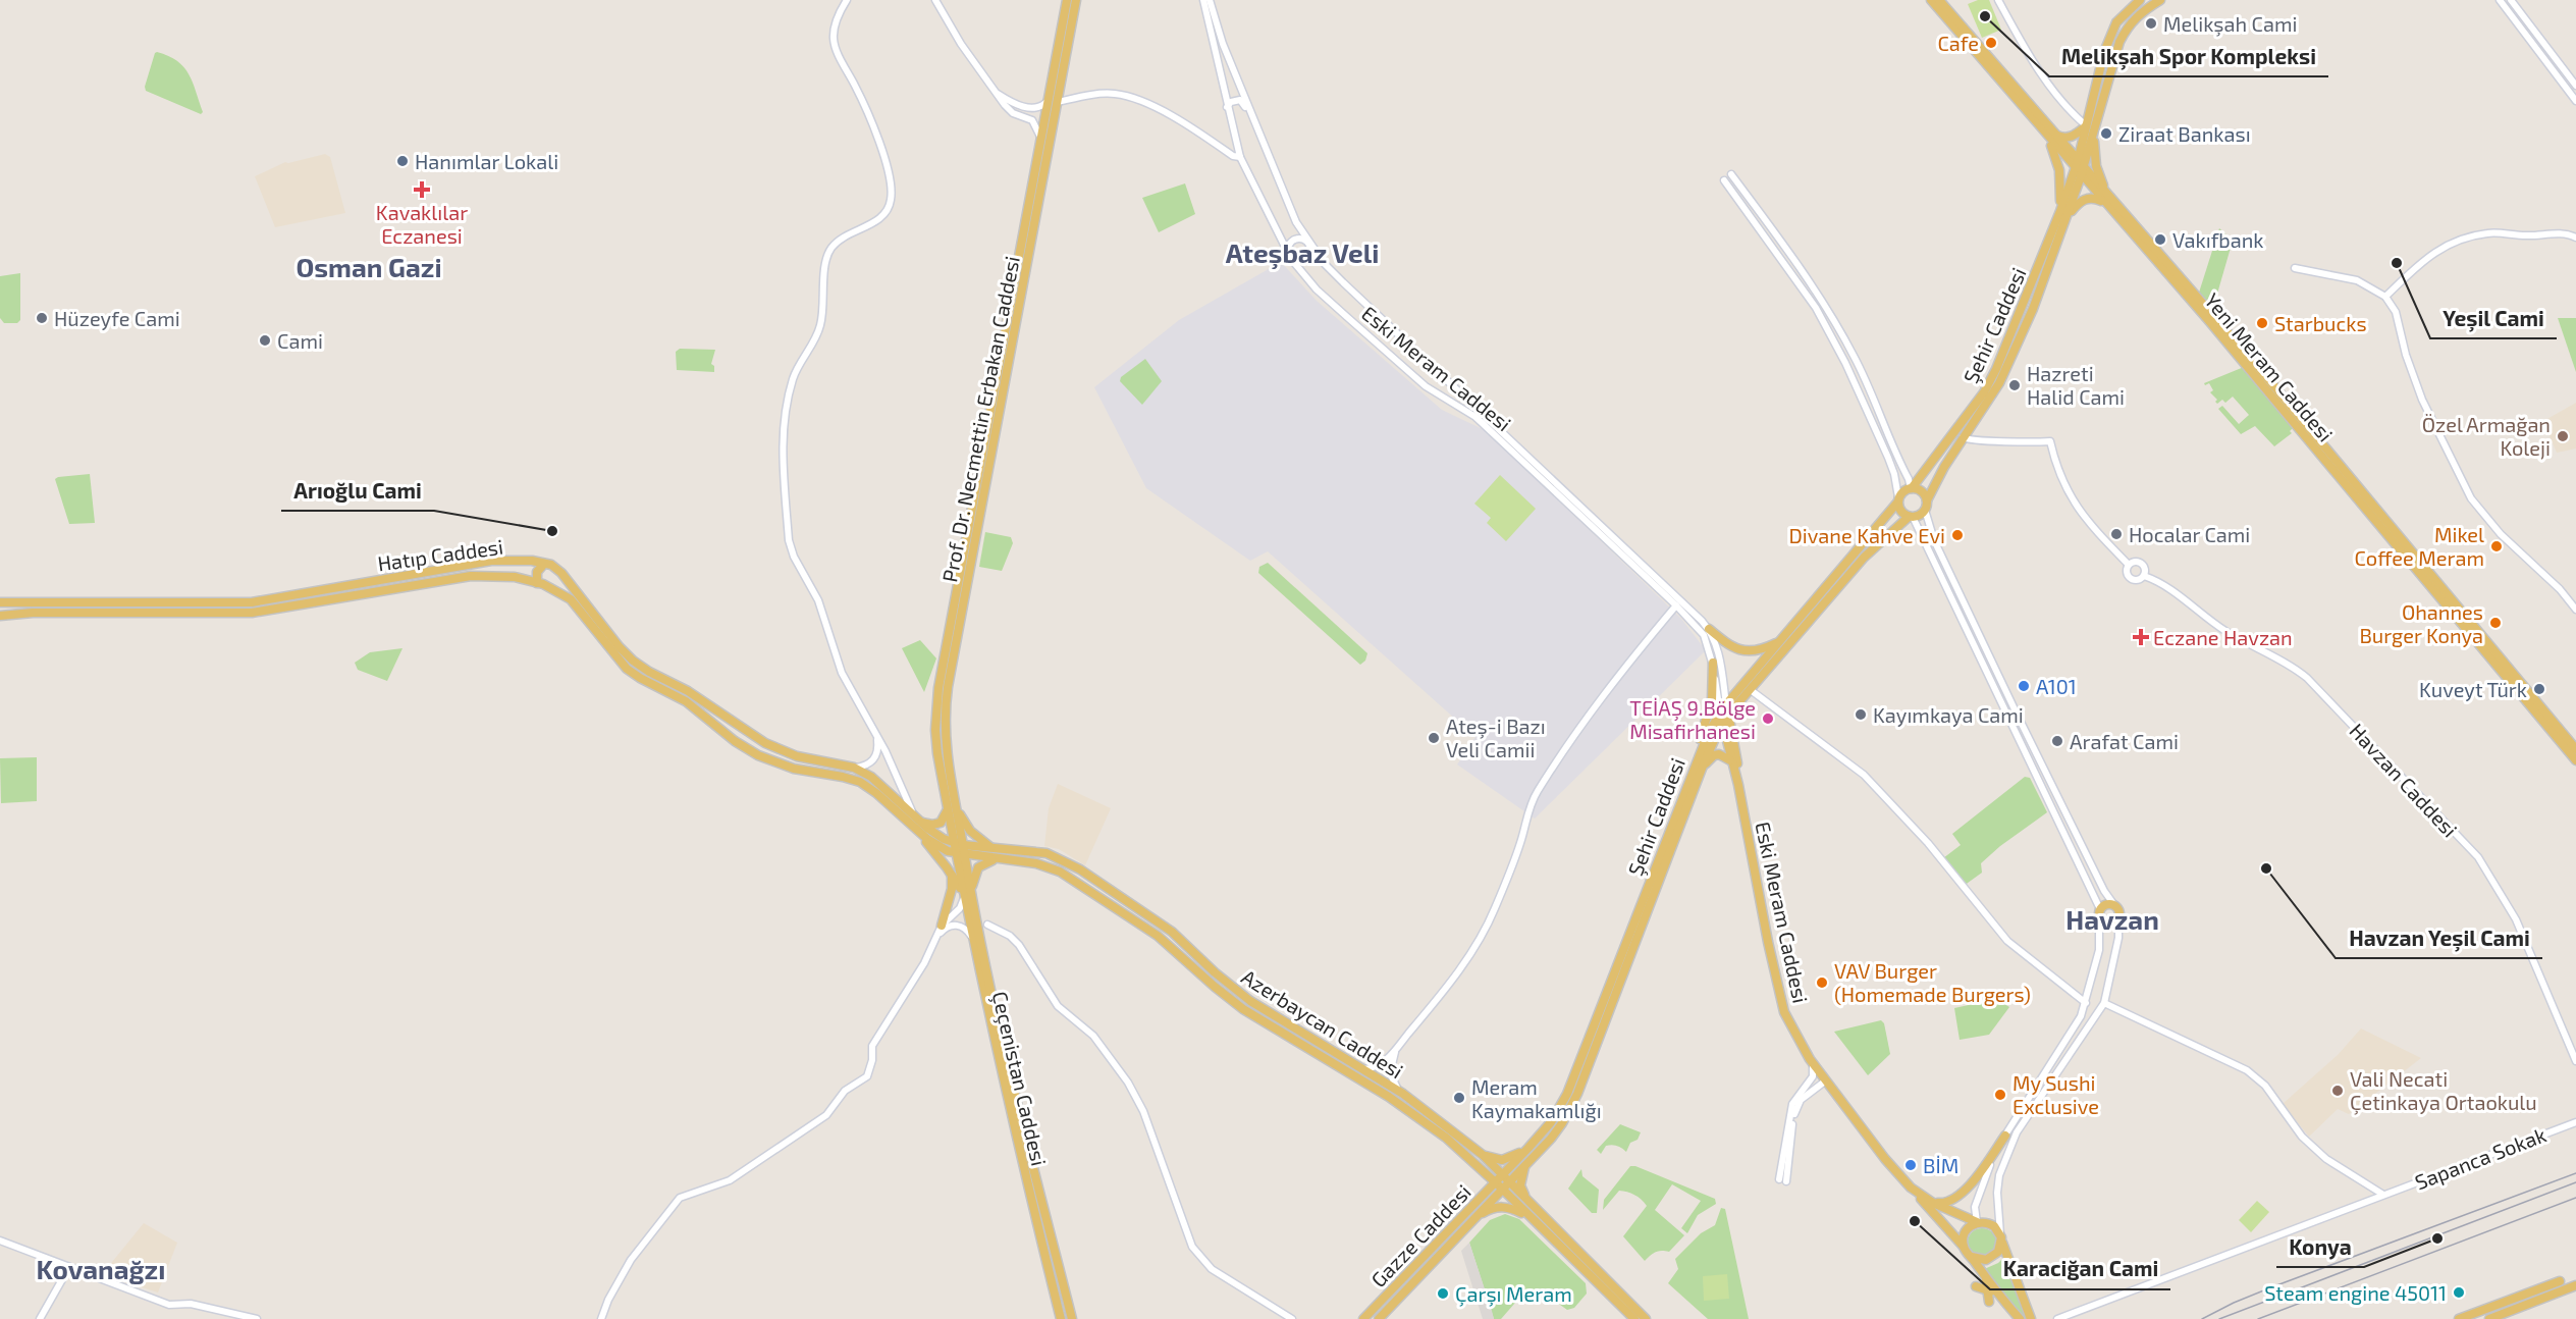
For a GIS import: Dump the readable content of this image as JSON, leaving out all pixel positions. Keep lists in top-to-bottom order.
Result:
{
  "streets": {
    "main road": [
      "Şehir Caddesi",
      "Yeni Meram Caddesi",
      "Eski Meram Caddesi",
      "Prof. Dr. Necmettin Erbakan Caddesi",
      "Hatıp Caddesi",
      "Azerbaycan Caddesi",
      "Çeçenistan Caddesi",
      "Gazze Caddesi"
    ],
    "street": ["Havzan Caddesi", "Sapanca Sokak"]
  },
  "crossings": [
    ["Şehir Caddesi", "Yeni Meram Caddesi"],
    ["Şehir Caddesi", "Eski Meram Caddesi"],
    ["Şehir Caddesi", "Azerbaycan Caddesi"],
    ["Şehir Caddesi", "Gazze Caddesi"],
    ["Prof. Dr. Necmettin Erbakan Caddesi", "Azerbaycan Caddesi"],
    ["Prof. Dr. Necmettin Erbakan Caddesi", "Çeçenistan Caddesi"],
    ["Hatıp Caddesi", "Azerbaycan Caddesi"],
    ["Azerbaycan Caddesi", "Çeçenistan Caddesi"],
    ["Azerbaycan Caddesi", "Gazze Caddesi"]
  ],
  "districts": [
    "Ateşbaz Veli",
    "Osman Gazi",
    "Havzan",
    "Kovanağzı"
  ],
  "places": {
    "other": [
      "Melikşah Spor Kompleksi",
      "Melikşah Cami",
      "Cafe",
      "Ziraat Bankası",
      "Hanımlar Lokali",
      "Vakıfbank",
      "Yeşil Cami",
      "Hüzeyfe Cami",
      "Starbucks",
      "Cami",
      "Hazreti Halid Cami",
      "Özel Armağan Koleji",
      "Arıoğlu Cami",
      "Hocalar Cami",
      "Divane Kahve Evi",
      "Mikel Coffee Meram",
      "Ohannes Burger Konya",
      "A101",
      "Kuveyt Türk",
      "Kayımkaya Cami",
      "TEİAŞ 9.Bölge Misafirhanesi",
      "Ateş-i Bazı Veli Camii",
      "Arafat Cami",
      "Havzan Yeşil Cami",
      "VAV Burger (Homemade Burgers)",
      "Vali Necati Çetinkaya Ortaokulu",
      "My Sushi Exclusive",
      "Meram Kaymakamlığı",
      "BİM",
      "Karaciğan Cami",
      "Konya",
      "Steam engine 45011",
      "Çarşı Meram"
    ],
    "health": ["Kavaklılar Eczanesi", "Eczane Havzan"]
  }
}
